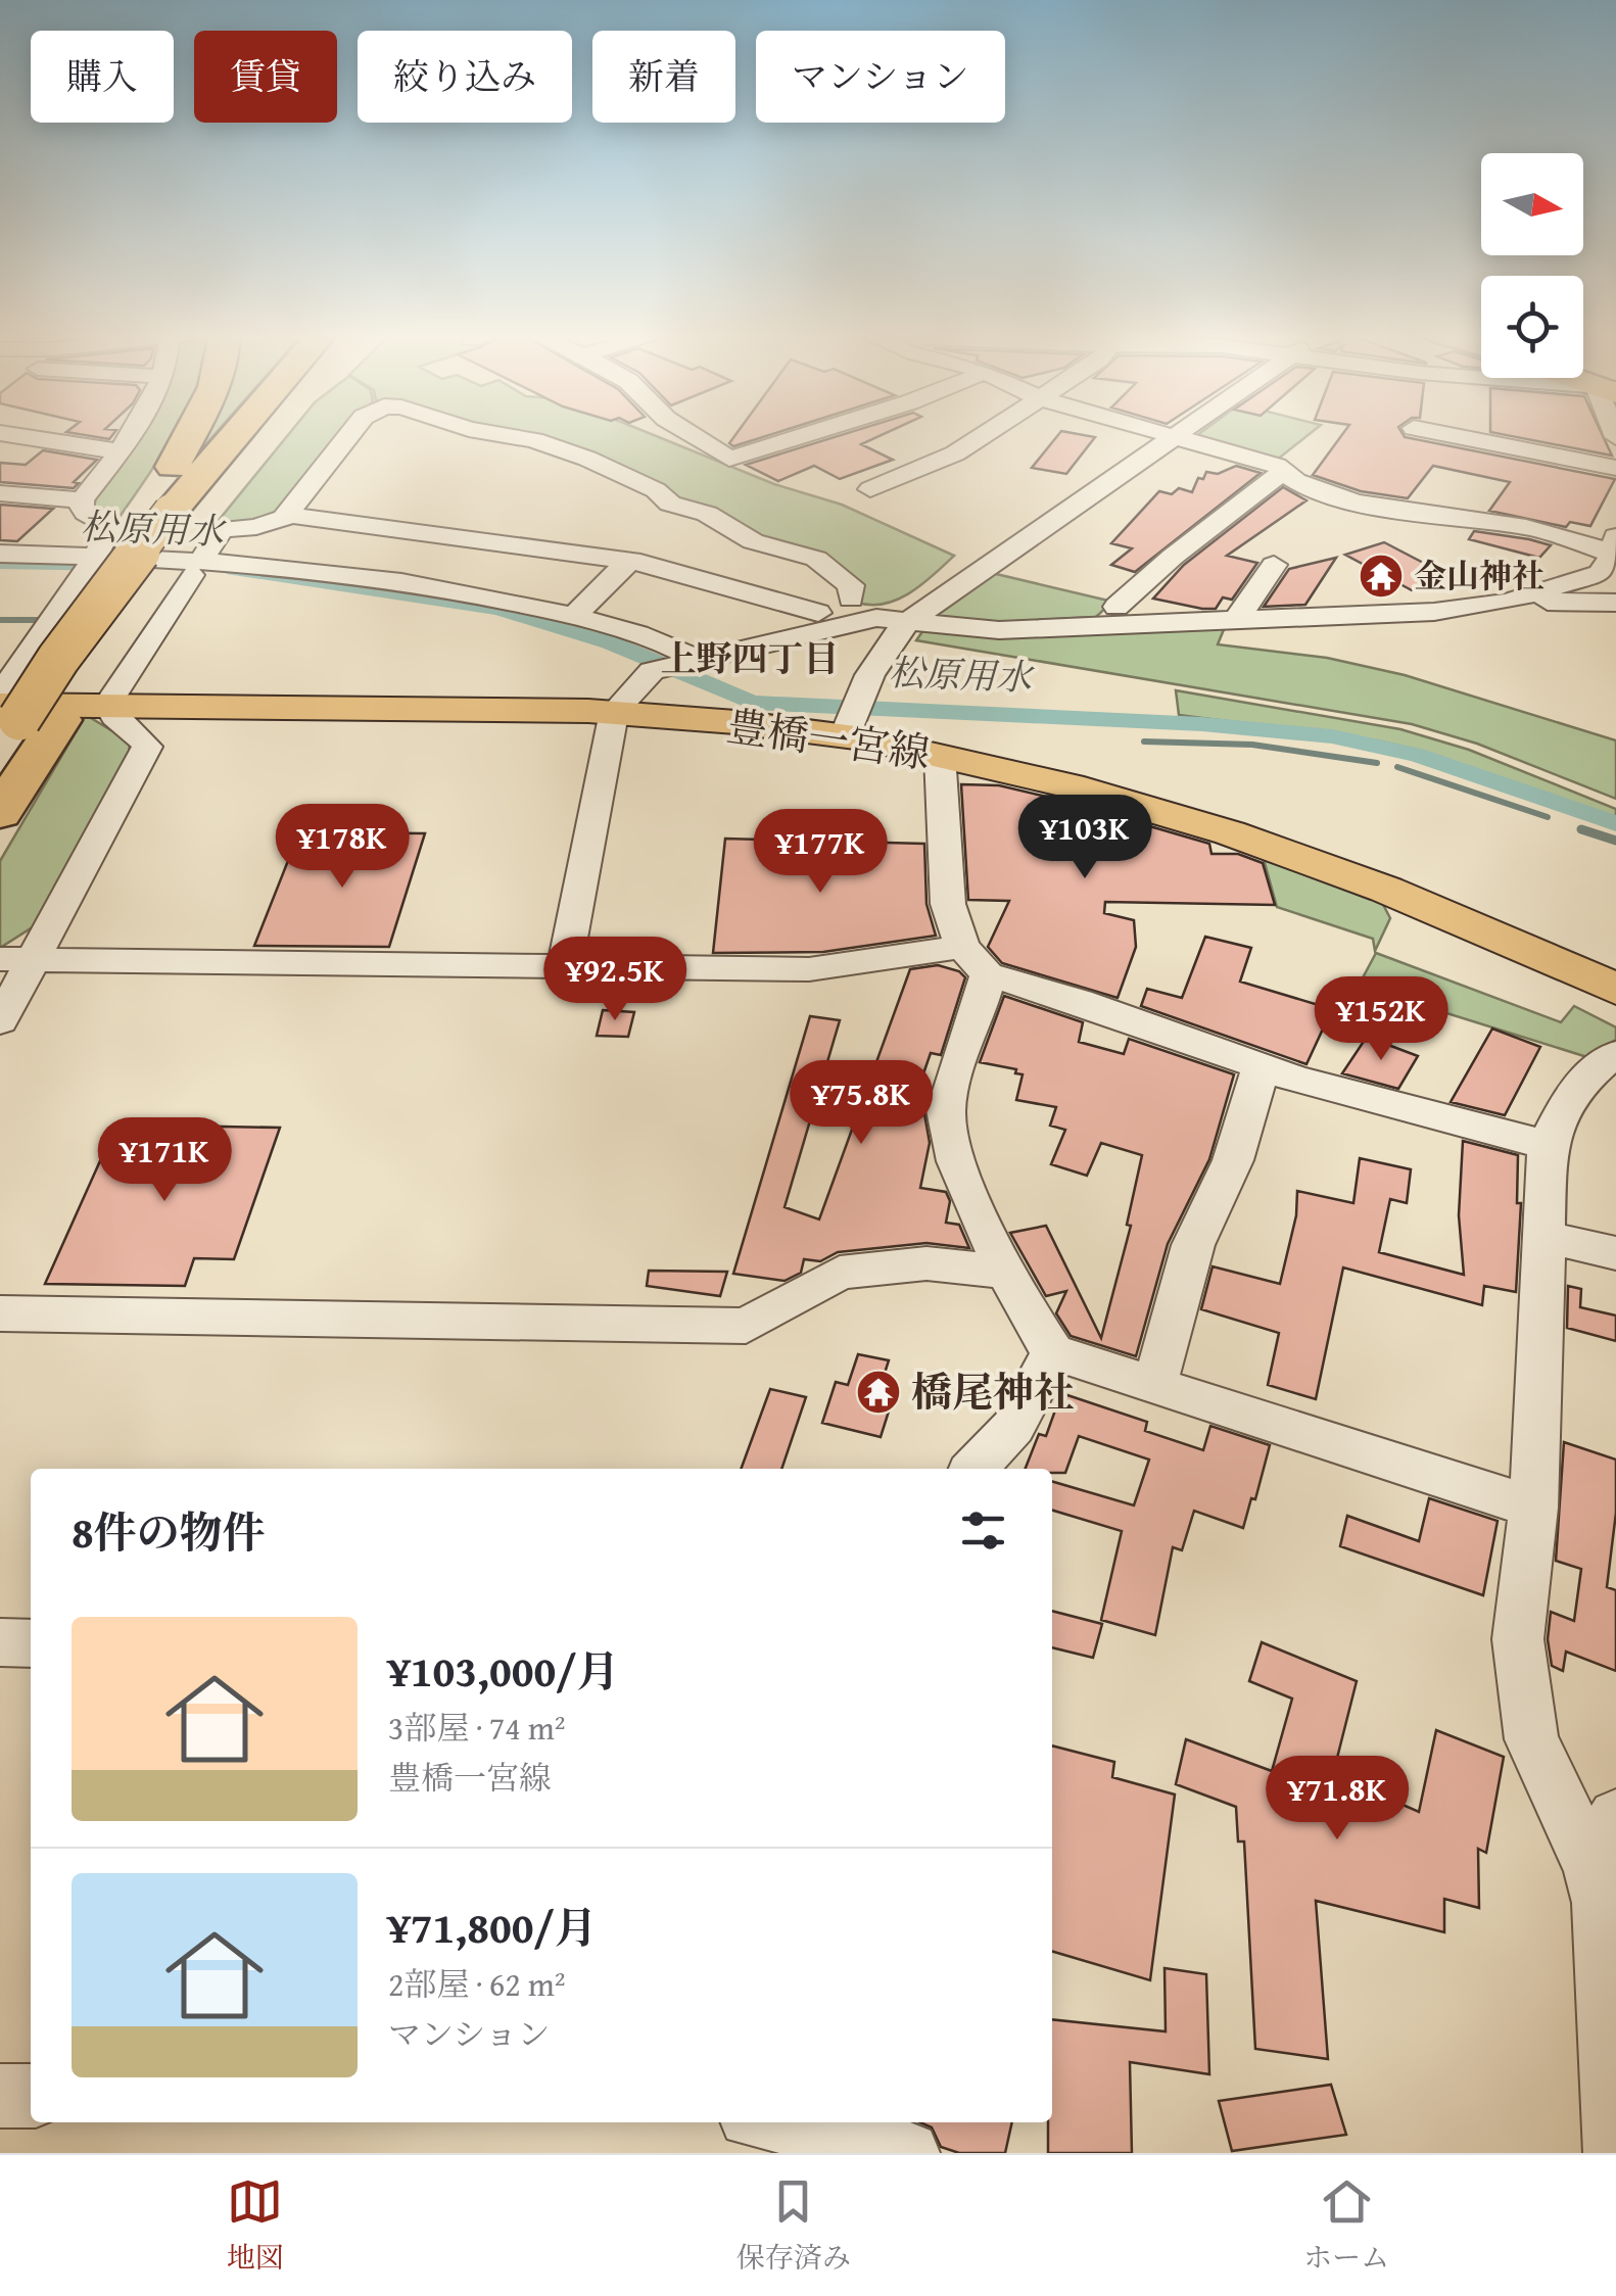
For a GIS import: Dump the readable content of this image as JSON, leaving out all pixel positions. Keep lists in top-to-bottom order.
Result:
{
  "streets": {
    "main road": ["豊橋一宮線"]
  },
  "districts": ["上野四丁目"],
  "water": ["松原用水"],
  "places": {
    "temple": ["金山神社", "橋尾神社"]
  },
  "north": "right",
  "page": {
    "chip": [
      "購入",
      "賃貸",
      "絞り込み",
      "新着",
      "マンション"
    ],
    "price": [
      "¥103K",
      "¥178K",
      "¥177K",
      "¥92.5K",
      "¥152K",
      "¥75.8K",
      "¥171K",
      "¥71.8K"
    ],
    "heading": "8件の物件",
    "list": [
      {
        "name": "¥103,000/月",
        "note": "3部屋 · 74 m² · 豊橋一宮線"
      },
      {
        "name": "¥71,800/月",
        "note": "2部屋 · 62 m² · マンション"
      }
    ],
    "tabs": ["地図", "保存済み", "ホーム"]
  }
}
